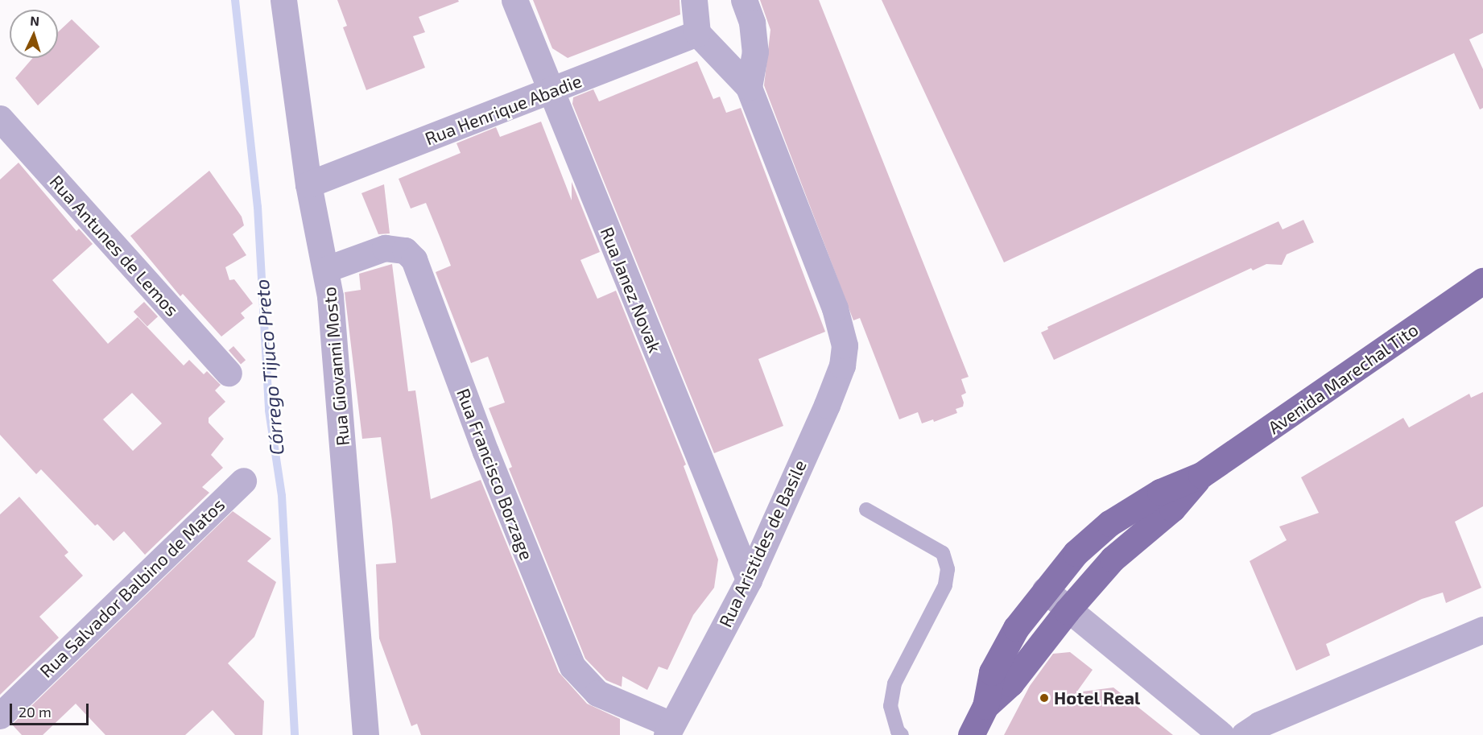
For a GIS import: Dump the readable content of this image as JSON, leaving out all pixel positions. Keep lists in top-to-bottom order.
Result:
{
  "streets": {
    "main road": ["Avenida Marechal Tito"],
    "street": [
      "Rua Henrique Abadie",
      "Rua Antunes de Lemos",
      "Rua Janez Novak",
      "Rua Giovanni Mosto",
      "Rua Francisco Borzage",
      "Rua Aristides de Basile",
      "Rua Salvador Balbino de Matos"
    ]
  },
  "crossings": [
    ["Rua Henrique Abadie", "Rua Janez Novak"],
    ["Rua Henrique Abadie", "Rua Giovanni Mosto"],
    ["Rua Janez Novak", "Rua Aristides de Basile"],
    ["Rua Giovanni Mosto", "Rua Francisco Borzage"],
    ["Rua Francisco Borzage", "Rua Aristides de Basile"]
  ],
  "water": ["Córrego Tijuco Preto"],
  "places": ["Hotel Real"],
  "scale_bar": "20 m",
  "north": "top"
}
